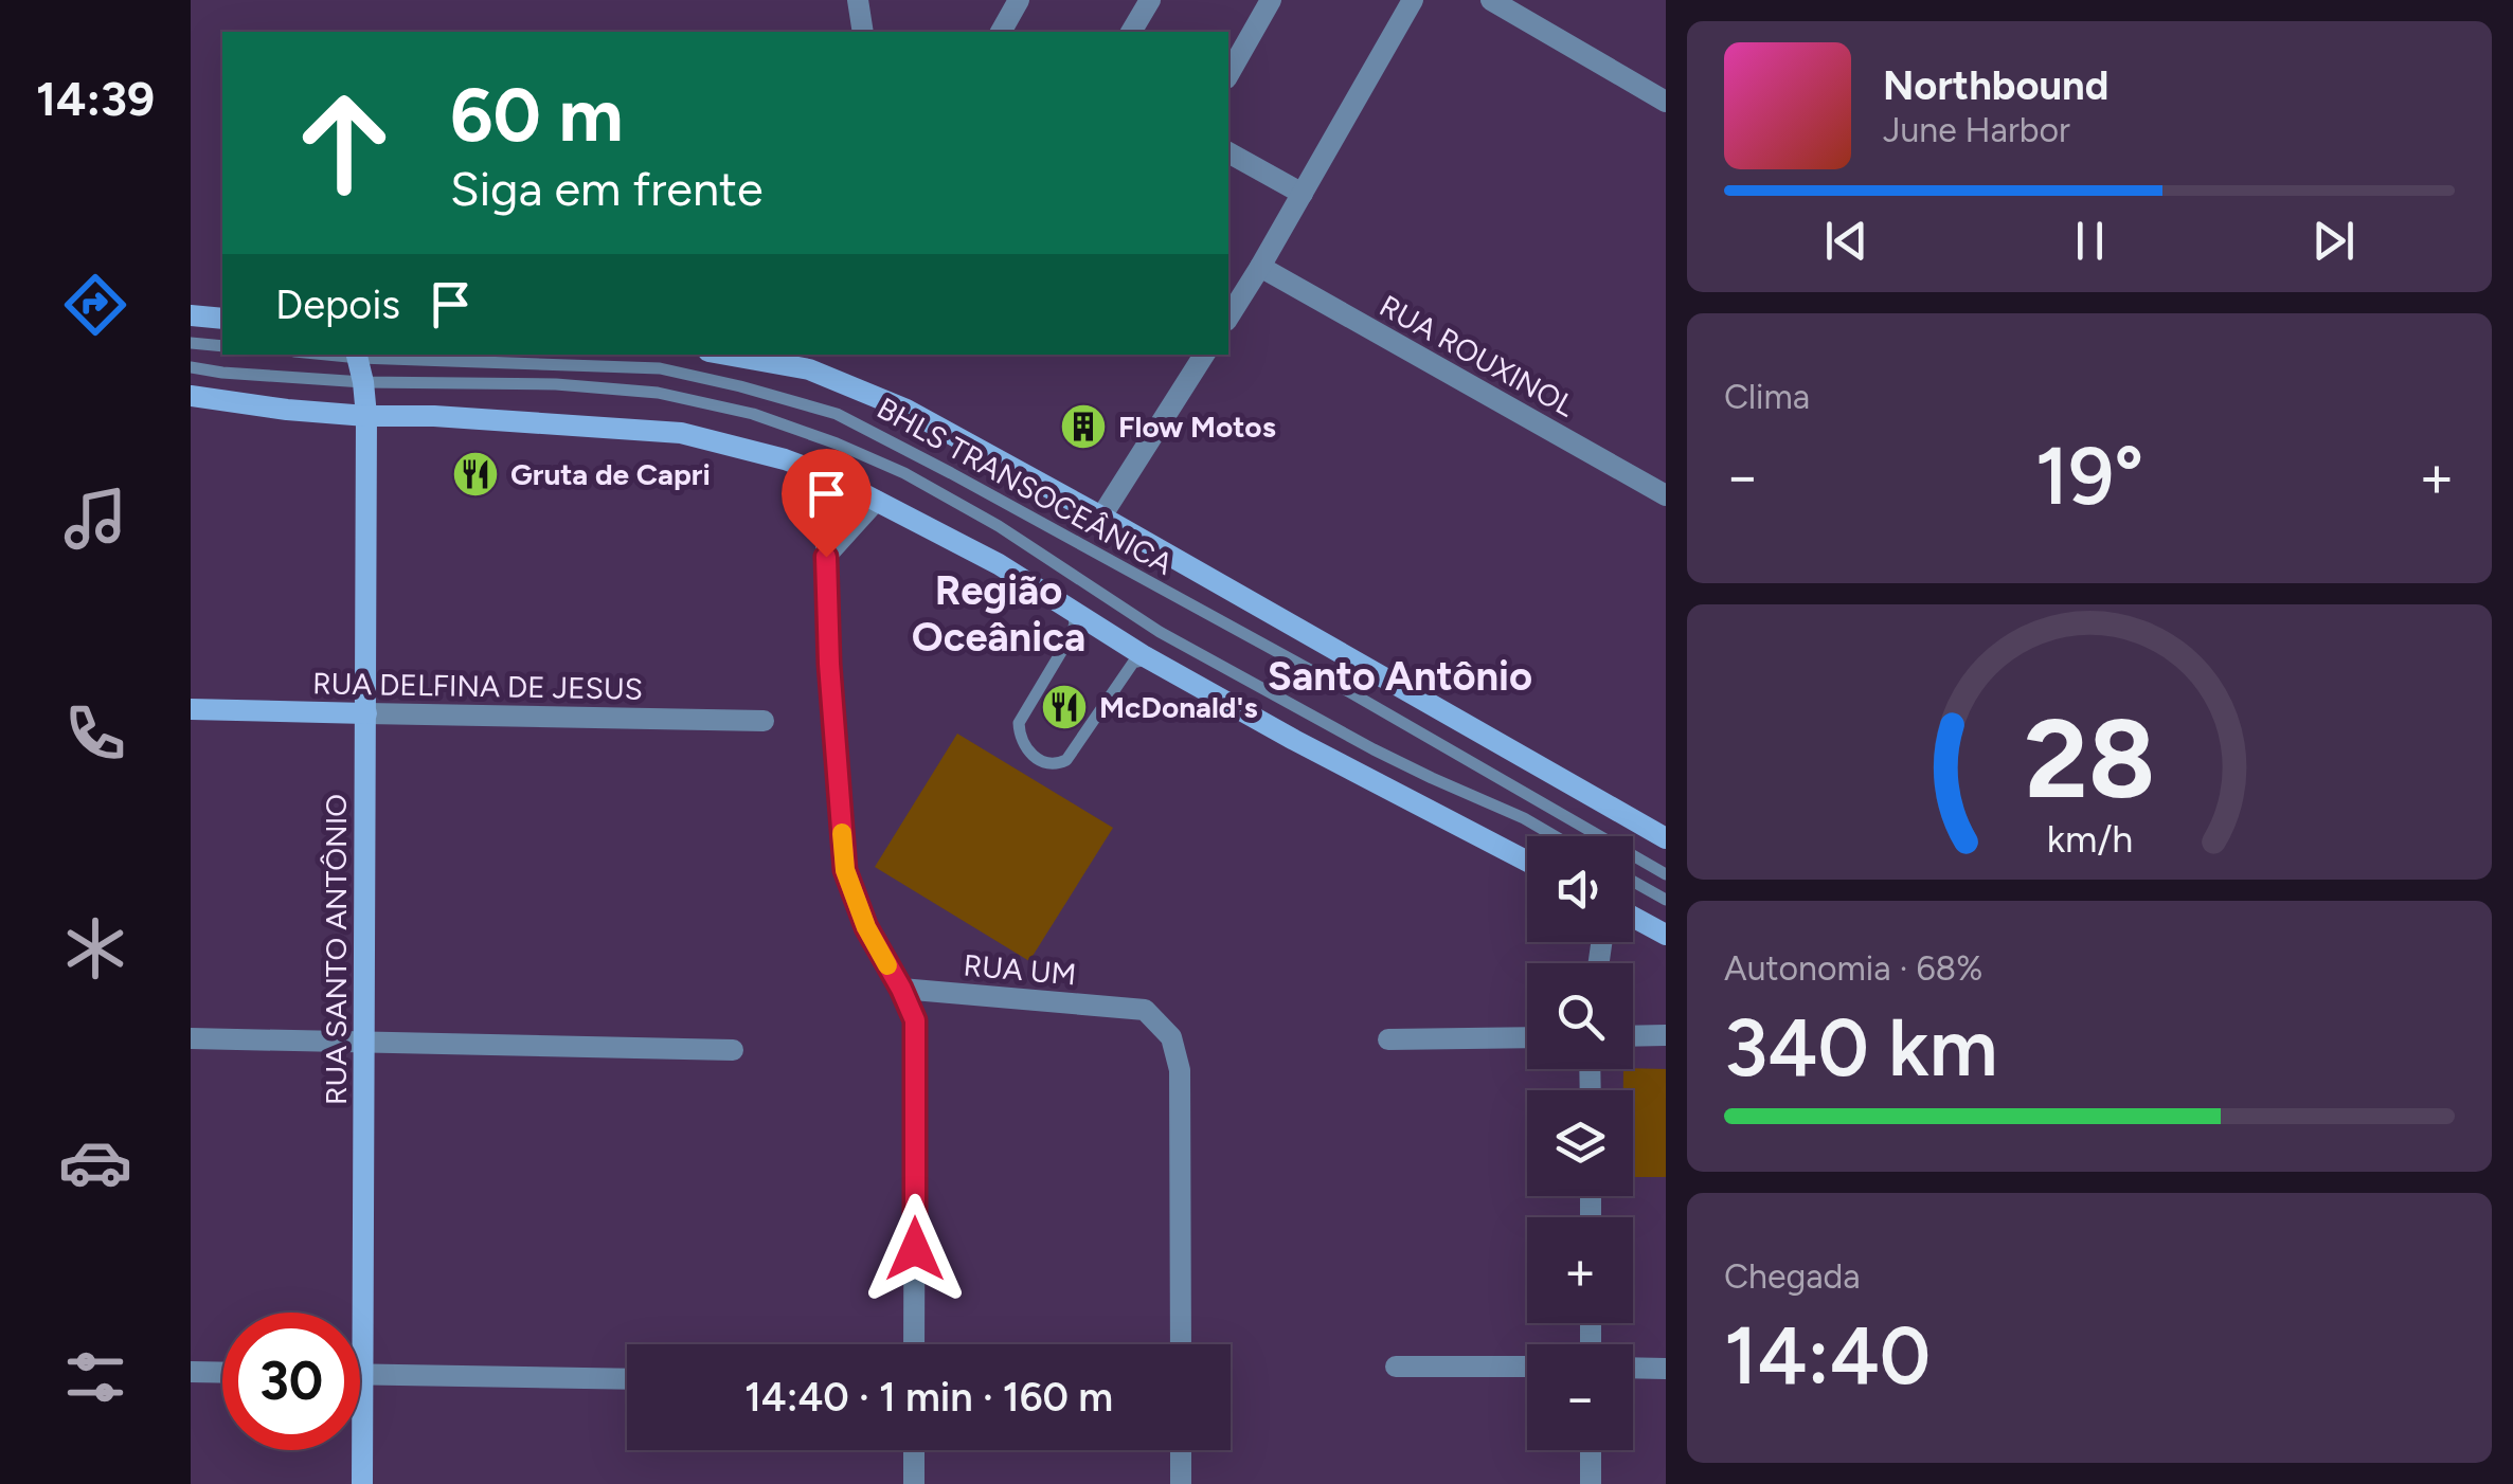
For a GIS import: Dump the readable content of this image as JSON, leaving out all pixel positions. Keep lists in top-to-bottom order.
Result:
{
  "streets": {
    "main road": ["RUA DELFINA DE JESUS", "RUA SANTO ANTÔNIO"],
    "street": ["RUA ROUXINOL", "RUA UM"],
    "lane": ["BHLS TRANSOCEÂNICA"]
  },
  "crossings": [
    ["BHLS TRANSOCEÂNICA", "RUA SANTO ANTÔNIO"],
    ["RUA DELFINA DE JESUS", "RUA SANTO ANTÔNIO"]
  ],
  "districts": ["Região Oceânica", "Santo Antônio"],
  "places": {
    "building": ["Flow Motos"],
    "restaurant": ["Gruta de Capri", "McDonald's"]
  },
  "page": {
    "tabs": "14:39",
    "turn": ["60 m", "Siga em frente"],
    "song": ["Northbound", "June Harbor"],
    "then": "Depois",
    "tile": [
      "Clima",
      ["Autonomia · 68%", "340 km"],
      ["Chegada", "14:40"]
    ],
    "heat": ["−", "19°", "+"],
    "map_buttons": ["+", "−"],
    "limit": "30",
    "trip": "14:40 · 1 min · 160 m",
    "gauge": ["28", "km/h"]
  }
}
